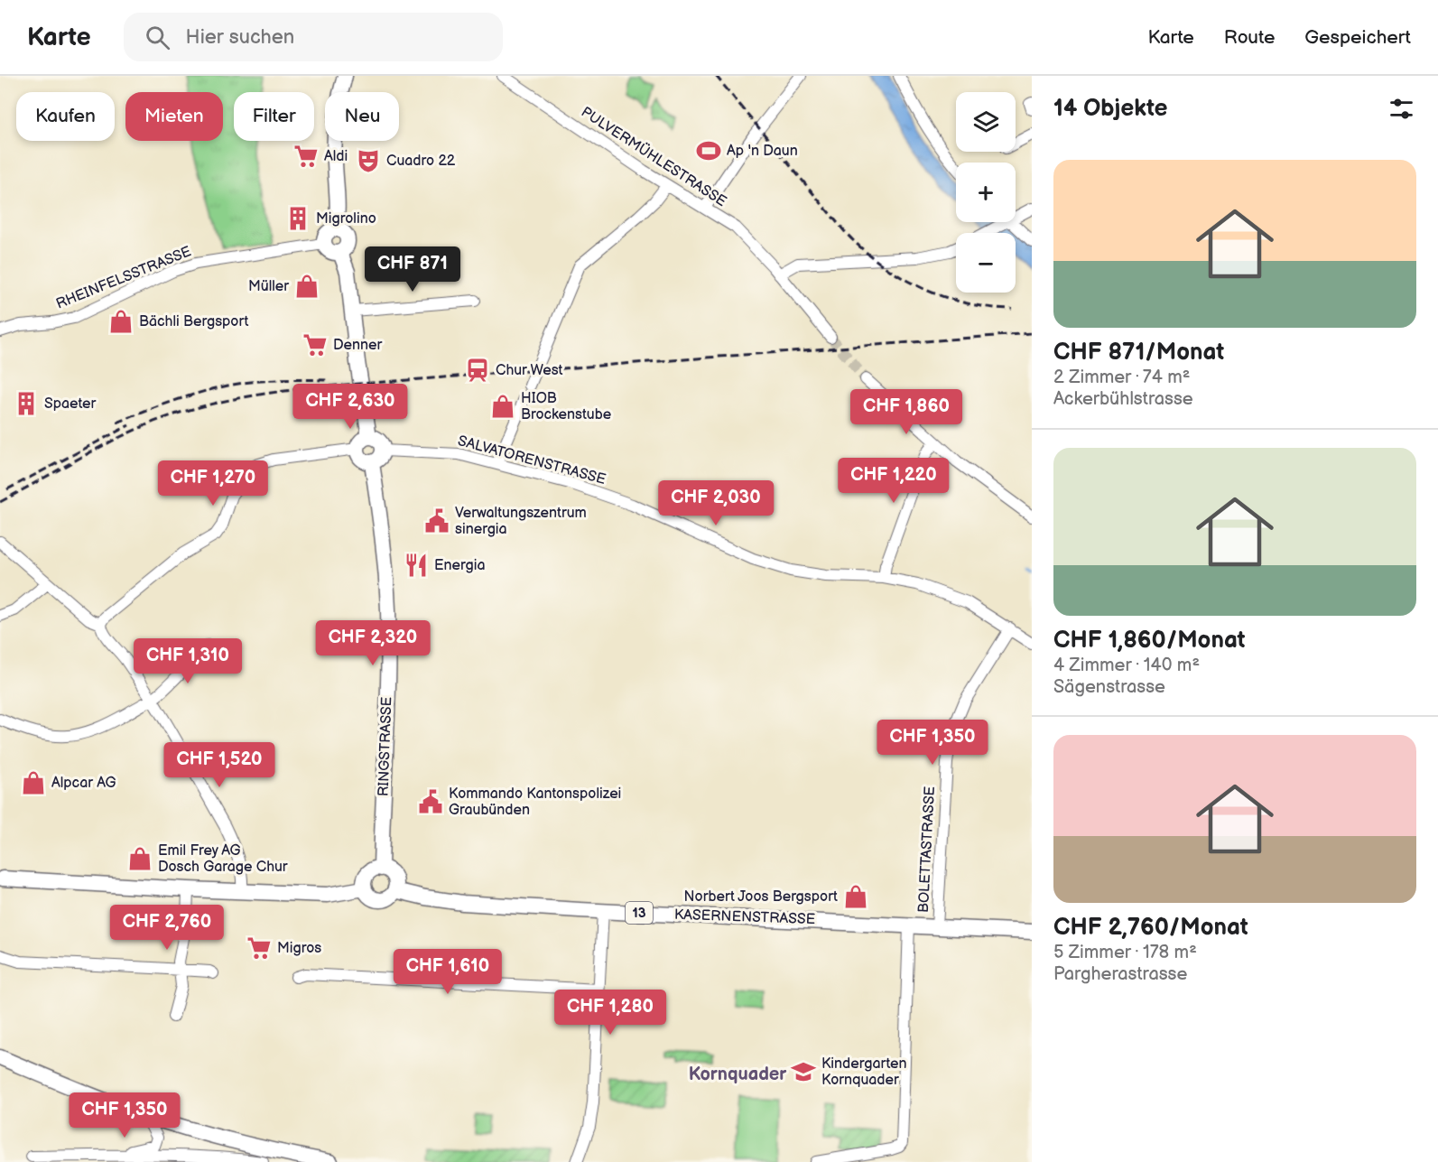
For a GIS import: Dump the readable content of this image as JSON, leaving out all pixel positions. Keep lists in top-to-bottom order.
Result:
{
  "streets": {
    "main road": ["RINGSTRASSE", "13", "KASERNENSTRASSE"],
    "street": [
      "PULVERMÜHLESTRASSE",
      "RHEINFELSSTRASSE",
      "SALVATORENSTRASSE",
      "BOLETTASTRASSE"
    ]
  },
  "crossings": [
    ["SALVATORENSTRASSE", "RINGSTRASSE"],
    ["SALVATORENSTRASSE", "BOLETTASTRASSE"],
    ["RINGSTRASSE", "KASERNENSTRASSE"],
    ["BOLETTASTRASSE", "KASERNENSTRASSE"]
  ],
  "districts": ["Kornquader"],
  "places": {
    "sports": ["Ap 'n Daun"],
    "supermarket": ["Aldi", "Denner", "Migros"],
    "theatre": ["Cuadro 22"],
    "building": ["Migrolino", "Spaeter"],
    "shop": [
      "Müller",
      "Bächli Bergsport",
      "HIOB Brockenstube",
      "Alpcar AG",
      "Emil Frey AG Dosch Garage Chur",
      "Norbert Joos Bergsport"
    ],
    "station": ["Chur West"],
    "public building": ["Verwaltungszentrum sinergia", "Kommando Kantonspolizei Graubünden"],
    "restaurant": ["Energia"],
    "school or university": ["Kindergarten Kornquader"]
  },
  "page": {
    "header": "Karte",
    "search": "Hier suchen",
    "nav": ["Karte", "Route", "Gespeichert"],
    "heading": "14 Objekte",
    "map_buttons": ["+", "−"],
    "chip": [
      "Kaufen",
      "Mieten",
      "Filter",
      "Neu"
    ],
    "list": [
      {
        "name": "CHF 871/Monat",
        "note": "2 Zimmer · 74 m² · Ackerbühlstrasse"
      },
      {
        "name": "CHF 1,860/Monat",
        "note": "4 Zimmer · 140 m² · Sägenstrasse"
      },
      {
        "name": "CHF 2,760/Monat",
        "note": "5 Zimmer · 178 m² · Pargherastrasse"
      }
    ],
    "price": [
      "CHF 871",
      "CHF 2,630",
      "CHF 1,860",
      "CHF 1,220",
      "CHF 1,270",
      "CHF 2,030",
      "CHF 2,320",
      "CHF 1,310",
      "CHF 1,350",
      "CHF 1,520",
      "CHF 2,760",
      "CHF 1,610",
      "CHF 1,280",
      "CHF 1,350"
    ]
  }
}
